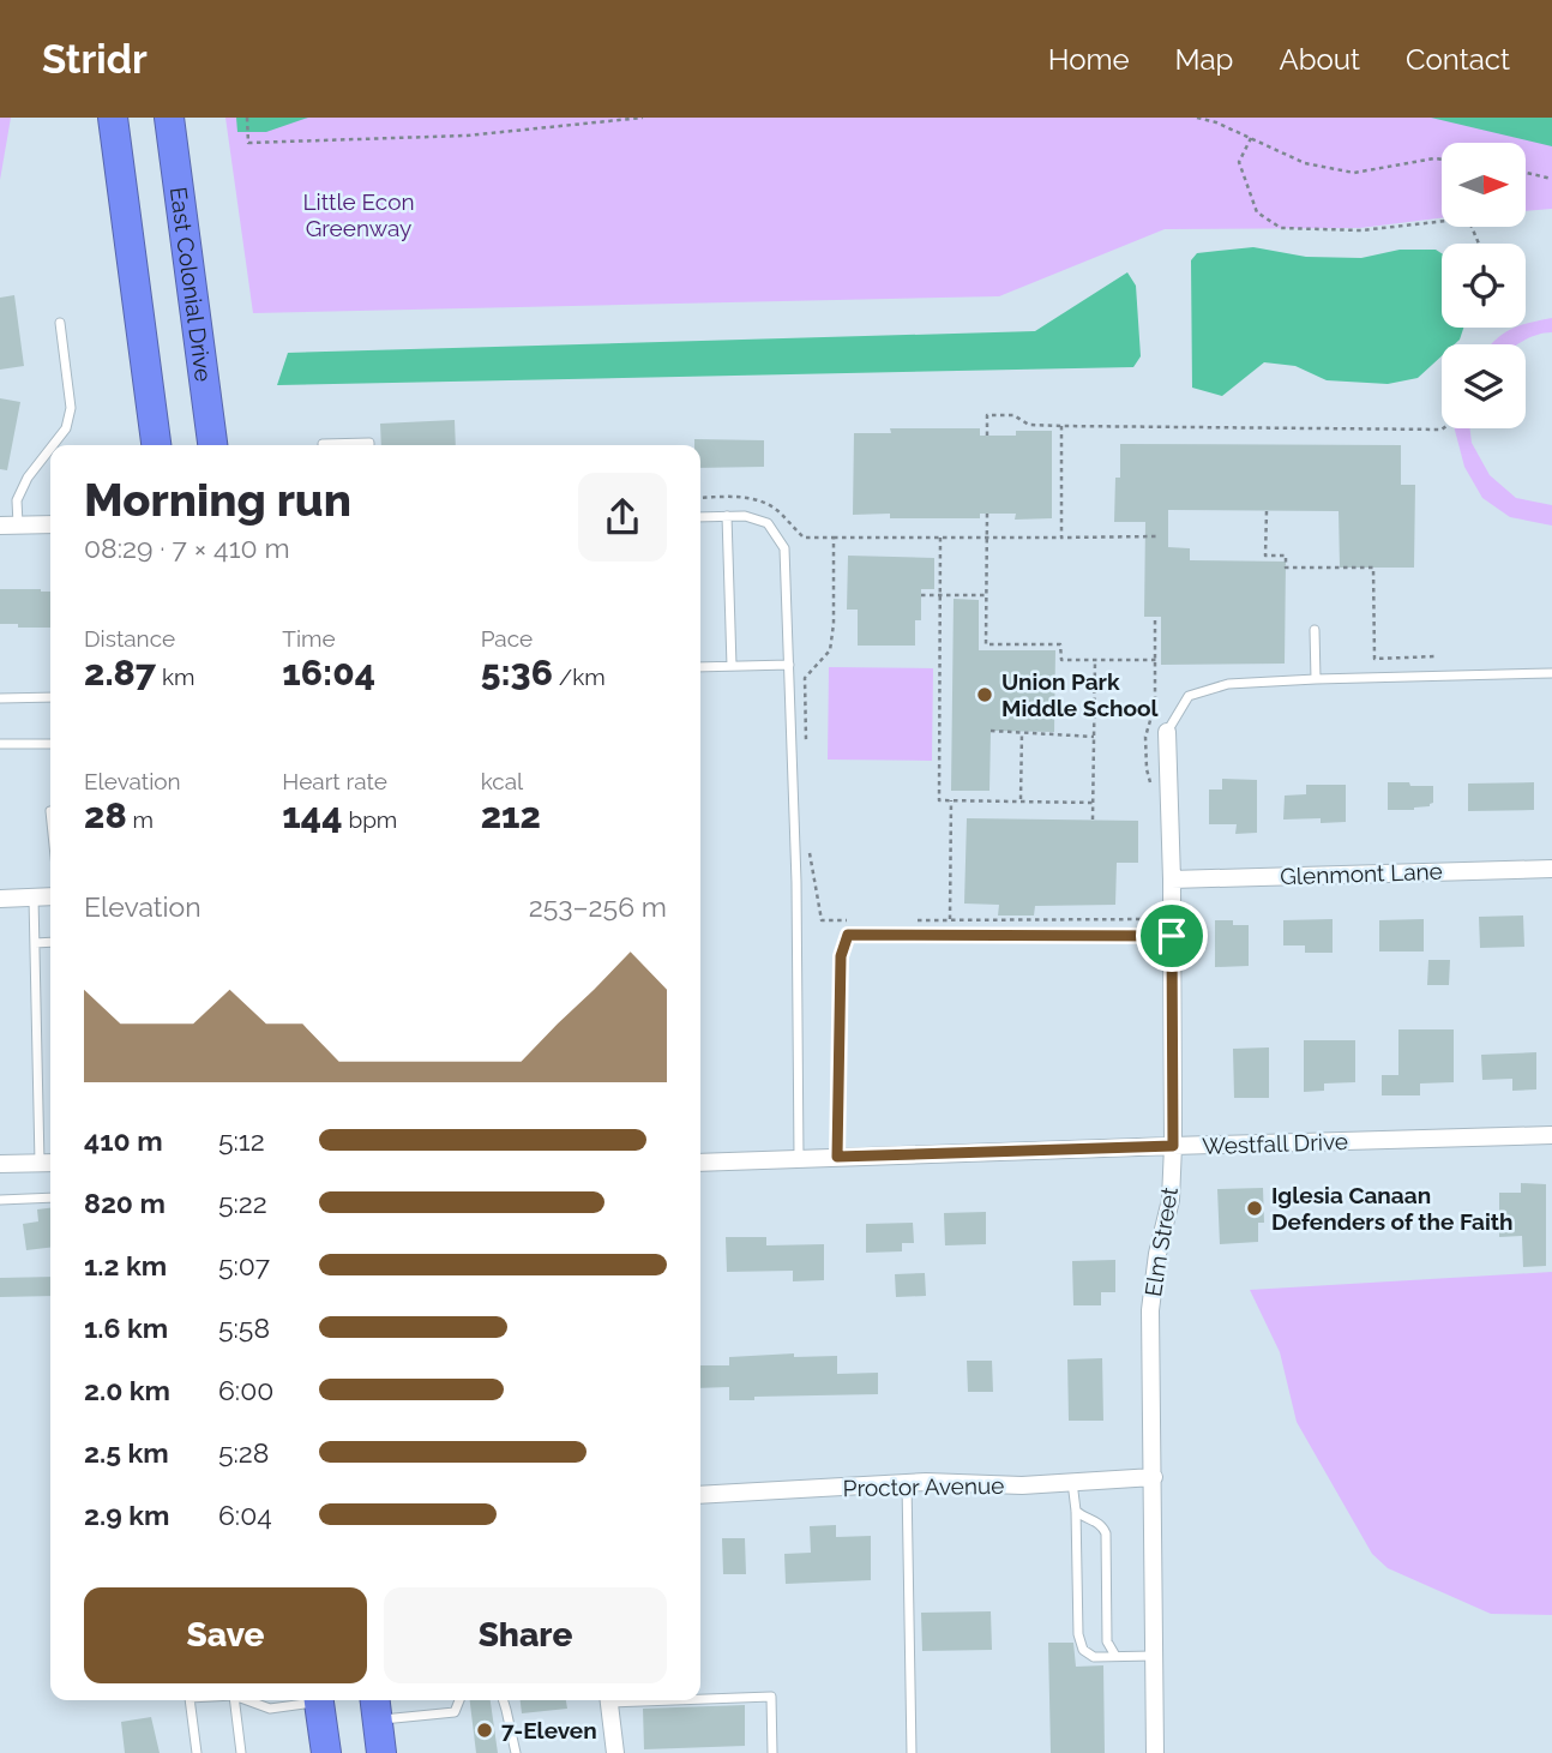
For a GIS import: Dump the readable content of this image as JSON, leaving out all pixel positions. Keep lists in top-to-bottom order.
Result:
{
  "streets": {
    "highway": ["East Colonial Drive"],
    "street": [
      "Glenmont Lane",
      "Westfall Drive",
      "Elm Street",
      "Proctor Avenue"
    ]
  },
  "crossings": [
    ["Glenmont Lane", "Elm Street"],
    ["Westfall Drive", "Elm Street"],
    ["Elm Street", "Proctor Avenue"]
  ],
  "parks": ["Little Econ Greenway"],
  "places": ["Union Park Middle School", "Iglesia Canaan Defenders of the Faith", "7-Eleven"],
  "north": "right",
  "page": {
    "header": "Stridr",
    "nav": [
      "Home",
      "Map",
      "About",
      "Contact"
    ],
    "heading": ["Morning run", "08:29 · 7 × 410 m"],
    "stats": [
      ["Distance", "2.87 km"],
      ["Time", "16:04"],
      ["Pace", "5:36 /km"],
      ["Elevation", "28 m"],
      ["Heart rate", "144 bpm"],
      ["kcal", "212"]
    ],
    "chart": ["Elevation", "253–256 m"],
    "list": [
      {
        "name": "410 m",
        "note": "5:12"
      },
      {
        "name": "820 m",
        "note": "5:22"
      },
      {
        "name": "1.2 km",
        "note": "5:07"
      },
      {
        "name": "1.6 km",
        "note": "5:58"
      },
      {
        "name": "2.0 km",
        "note": "6:00"
      },
      {
        "name": "2.5 km",
        "note": "5:28"
      },
      {
        "name": "2.9 km",
        "note": "6:04"
      }
    ],
    "buttons": ["Save", "Share"]
  }
}
